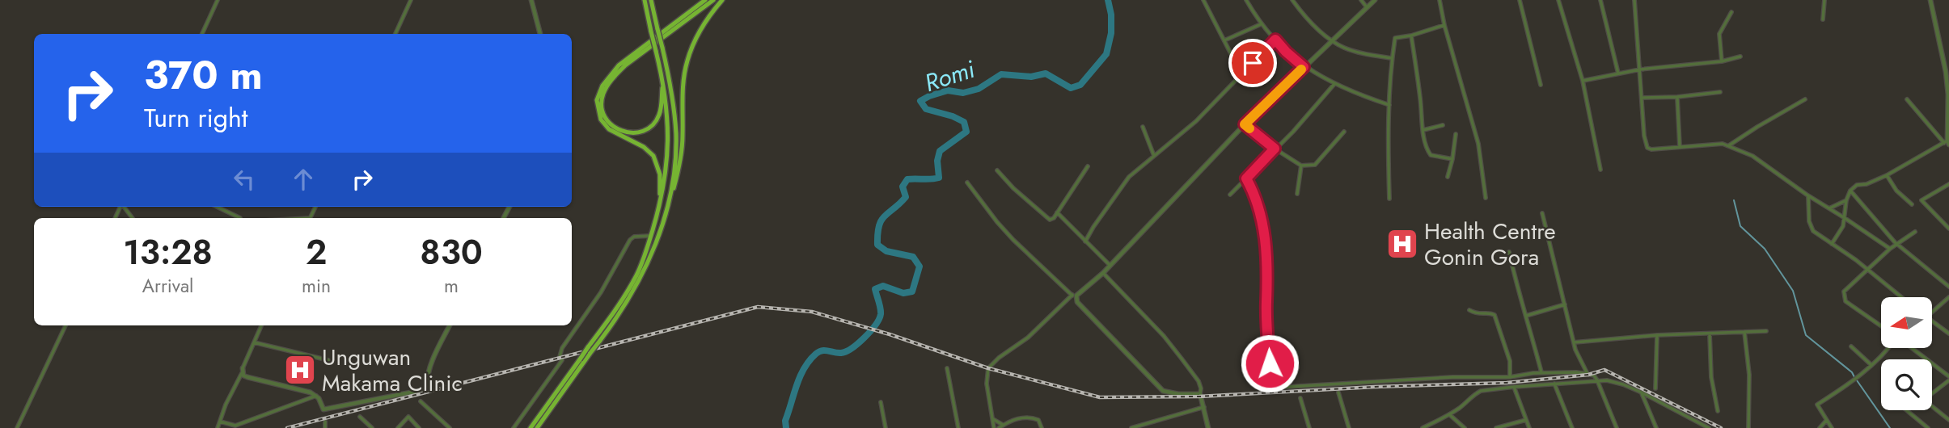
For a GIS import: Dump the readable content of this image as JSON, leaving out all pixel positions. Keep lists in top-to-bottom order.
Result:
{
  "water": ["Romi"],
  "places": {
    "hospital": ["Health Centre Gonin Gora", "Unguwan Makama Clinic"]
  },
  "north": "left",
  "page": {
    "turn": ["370 m", "Turn right"],
    "eta": [
      "13:28",
      "Arrival",
      "2",
      "min",
      "830",
      "m"
    ]
  }
}
